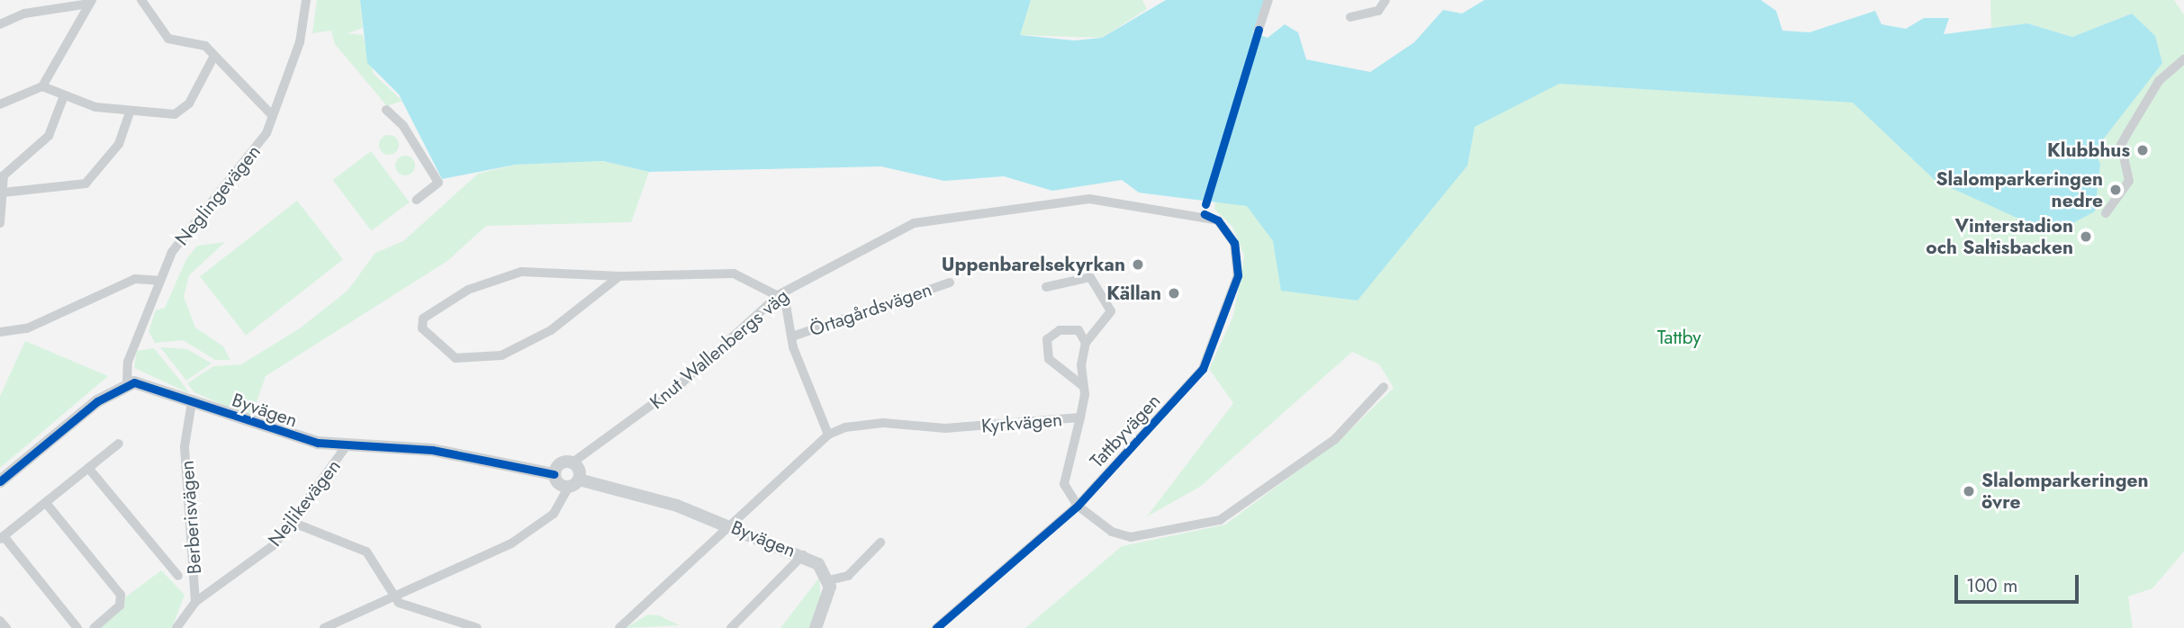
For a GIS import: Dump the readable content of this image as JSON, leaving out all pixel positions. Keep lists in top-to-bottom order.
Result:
{
  "streets": {
    "street": [
      "Neglingevägen",
      "Örtagårdsvägen",
      "Knut Wallenbergs väg",
      "Byvägen",
      "Kyrkvägen",
      "Tattbyvägen",
      "Nejlikevägen",
      "Berberisvägen"
    ]
  },
  "crossings": [
    ["Neglingevägen", "Byvägen"],
    ["Knut Wallenbergs väg", "Tattbyvägen"],
    ["Byvägen", "Kyrkvägen"],
    ["Byvägen", "Nejlikevägen"],
    ["Byvägen", "Berberisvägen"],
    ["Kyrkvägen", "Tattbyvägen"],
    ["Nejlikevägen", "Berberisvägen"]
  ],
  "parks": ["Tattby"],
  "places": [
    "Klubbhus",
    "Slalomparkeringen nedre",
    "Vinterstadion och Saltisbacken",
    "Uppenbarelsekyrkan",
    "Källan",
    "Slalomparkeringen övre"
  ],
  "scale_bar": "100 m"
}
